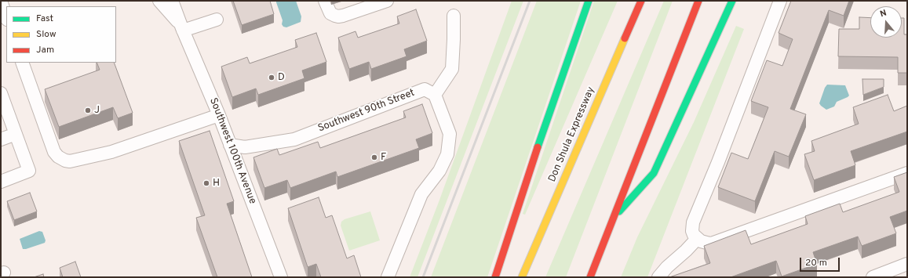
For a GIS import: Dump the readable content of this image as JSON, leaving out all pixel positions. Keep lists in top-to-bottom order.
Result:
{
  "streets": {
    "highway": ["Don Shula Expressway"],
    "street": ["Southwest 90th Street", "Southwest 100th Avenue"]
  },
  "crossings": [
    ["Southwest 90th Street", "Southwest 100th Avenue"]
  ],
  "places": [
    "D",
    "J",
    "F",
    "H"
  ],
  "legend": ["Fast", "Slow", "Jam"],
  "scale_bar": "20 m",
  "north": "top"
}
